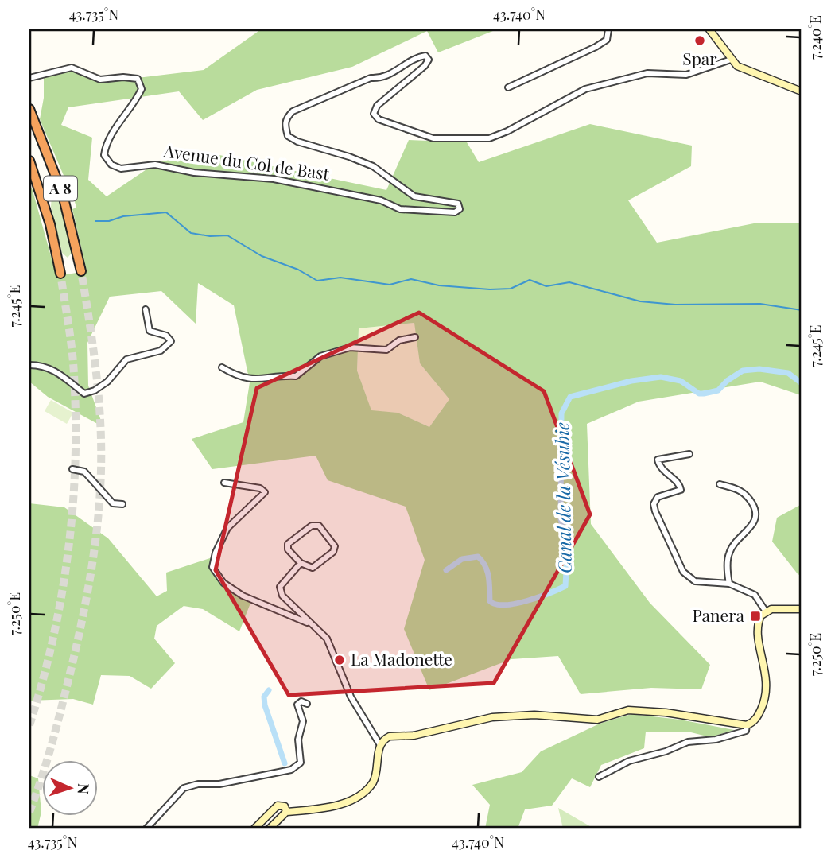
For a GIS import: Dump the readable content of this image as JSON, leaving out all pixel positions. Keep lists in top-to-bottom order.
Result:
{
  "streets": {
    "highway": ["A 8"],
    "street": ["Avenue du Col de Bast"]
  },
  "water": ["Canal de la Vésubie"],
  "places": {
    "other": ["Spar", "La Madonette"],
    "transit": ["Panera"]
  },
  "north": "right",
  "coordinates": [
    "43.735°N",
    "43.740°N",
    "7.240°E",
    "7.245°E",
    "7.250°E"
  ]
}
